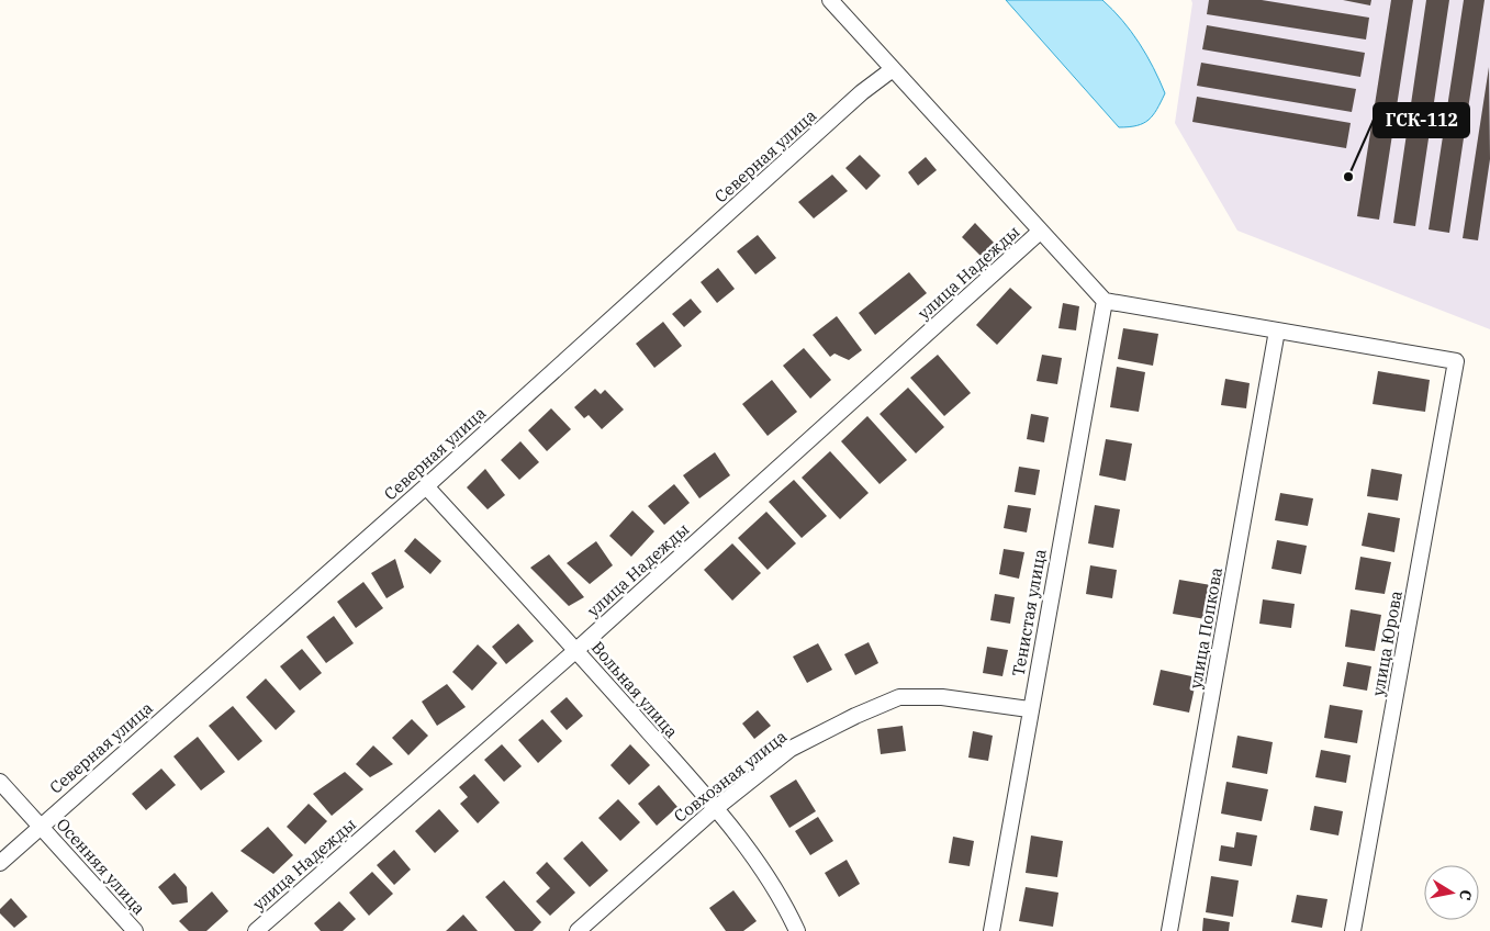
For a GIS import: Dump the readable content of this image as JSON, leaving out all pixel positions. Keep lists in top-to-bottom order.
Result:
{
  "streets": {
    "street": [
      "Северная улица",
      "улица Надежды",
      "Тенистая улица",
      "улица Попкова",
      "улица Юрова",
      "Вольная улица",
      "Совхозная улица",
      "Осенняя улица"
    ]
  },
  "crossings": [
    ["Северная улица", "Вольная улица"],
    ["Северная улица", "Осенняя улица"],
    ["улица Надежды", "Вольная улица"],
    ["Тенистая улица", "Совхозная улица"],
    ["улица Попкова", "улица Юрова"],
    ["Вольная улица", "Совхозная улица"]
  ],
  "places": ["ГСК-112"],
  "north": "right"
}
